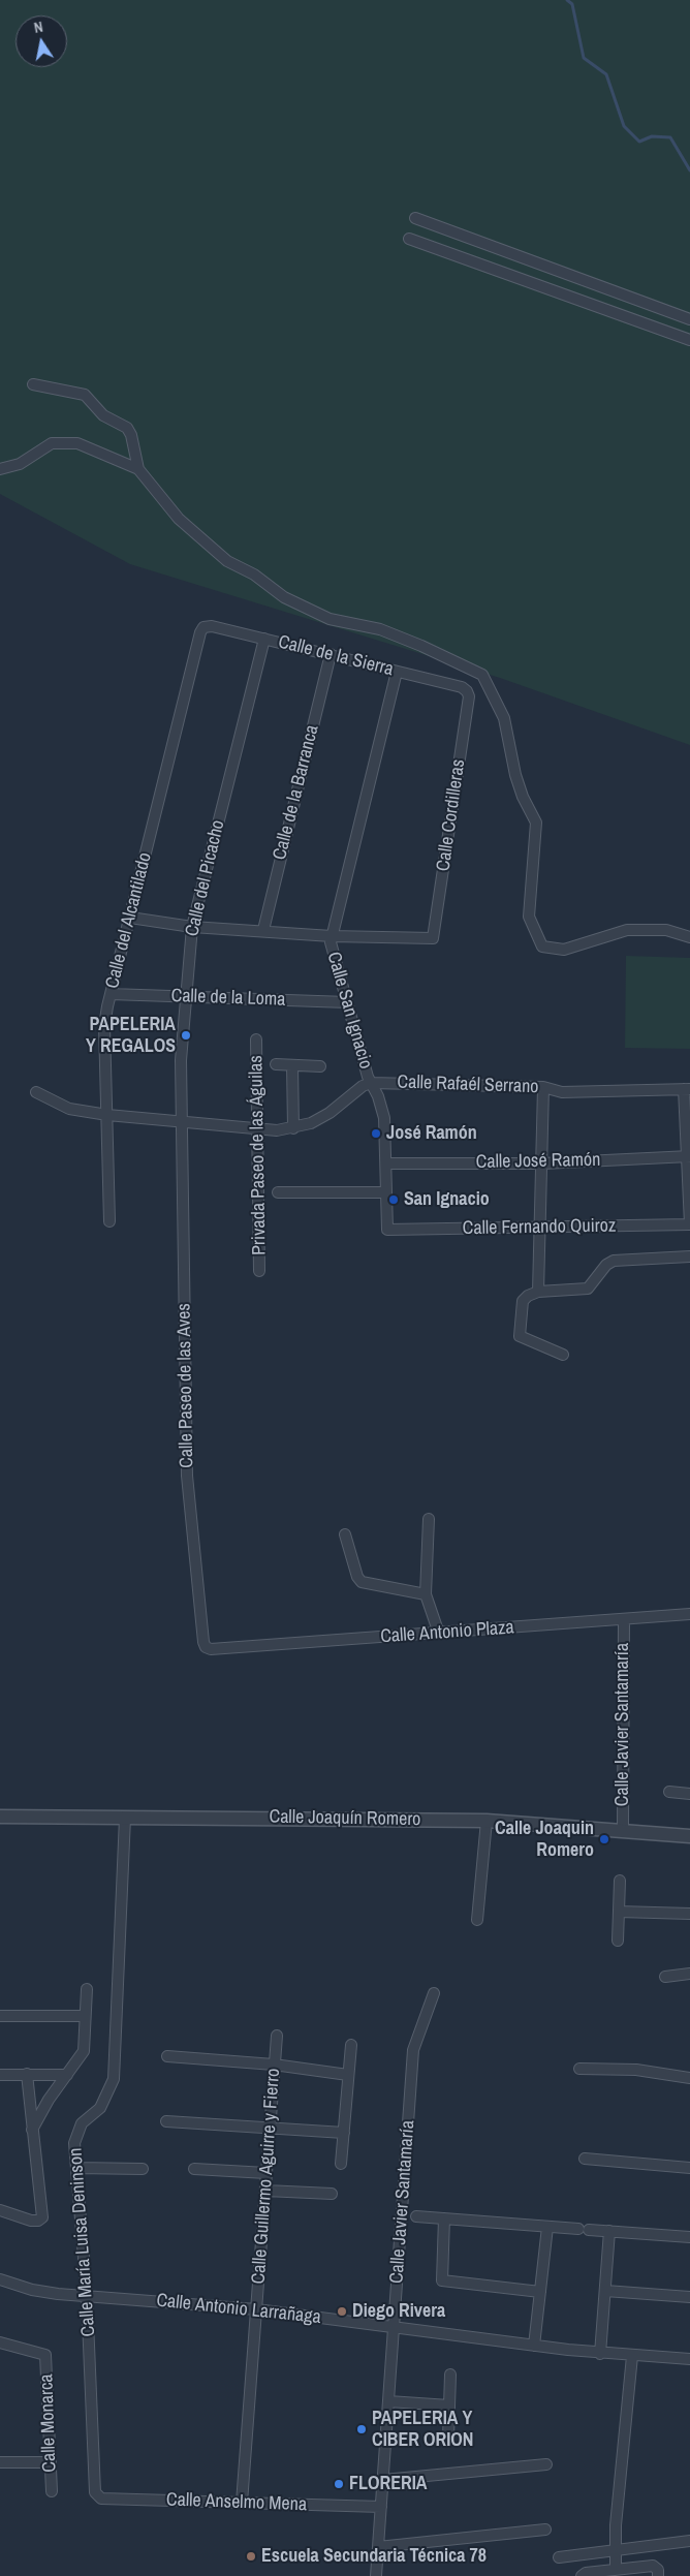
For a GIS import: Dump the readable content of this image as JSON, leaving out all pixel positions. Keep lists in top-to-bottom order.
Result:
{
  "streets": {
    "street": [
      "Calle de la Sierra",
      "Calle de la Barranca",
      "Calle Cordilleras",
      "Calle del Picacho",
      "Calle del Alcantilado",
      "Calle de la Loma",
      "Calle San Ignacio",
      "Calle Rafaél Serrano",
      "Privada Paseo de las Águilas",
      "Calle José Ramón",
      "Calle Fernando Quiroz",
      "Calle Paseo de las Aves",
      "Calle Antonio Plaza",
      "Calle Javier Santamaría",
      "Calle Joaquín Romero",
      "Calle Guillermo Aguirre y Fierro",
      "Calle María Luisa Deninson",
      "Calle Antonio Larrañaga",
      "Calle Monarca",
      "Calle Anselmo Mena"
    ]
  },
  "crossings": [
    ["Calle de la Sierra", "Calle de la Barranca"],
    ["Calle de la Sierra", "Calle Cordilleras"],
    ["Calle de la Sierra", "Calle del Picacho"],
    ["Calle de la Sierra", "Calle del Alcantilado"],
    ["Calle de la Sierra", "Calle San Ignacio"],
    ["Calle Cordilleras", "Calle San Ignacio"],
    ["Calle del Picacho", "Calle de la Loma"],
    ["Calle del Picacho", "Calle Rafaél Serrano"],
    ["Calle del Picacho", "Calle Paseo de las Aves"],
    ["Calle del Alcantilado", "Calle de la Loma"],
    ["Calle del Alcantilado", "Calle Rafaél Serrano"],
    ["Calle de la Loma", "Calle San Ignacio"],
    ["Calle San Ignacio", "Calle Rafaél Serrano"],
    ["Calle San Ignacio", "Calle José Ramón"],
    ["Calle San Ignacio", "Calle Fernando Quiroz"],
    ["Calle Rafaél Serrano", "Privada Paseo de las Águilas"],
    ["Calle Rafaél Serrano", "Calle Paseo de las Aves"],
    ["Calle Paseo de las Aves", "Calle Antonio Plaza"],
    ["Calle Antonio Plaza", "Calle Javier Santamaría"],
    ["Calle Javier Santamaría", "Calle Joaquín Romero"],
    ["Calle Javier Santamaría", "Calle Antonio Larrañaga"],
    ["Calle Javier Santamaría", "Calle Anselmo Mena"],
    ["Calle Joaquín Romero", "Calle María Luisa Deninson"],
    ["Calle Guillermo Aguirre y Fierro", "Calle Antonio Larrañaga"],
    ["Calle Guillermo Aguirre y Fierro", "Calle Anselmo Mena"],
    ["Calle María Luisa Deninson", "Calle Antonio Larrañaga"],
    ["Calle María Luisa Deninson", "Calle Anselmo Mena"]
  ],
  "places": [
    "PAPELERIA Y REGALOS",
    "José Ramón",
    "San Ignacio",
    "Calle Joaquin Romero",
    "Diego Rivera",
    "PAPELERIA Y CIBER ORION",
    "FLORERIA",
    "Escuela Secundaria Técnica 78"
  ],
  "north": "top"
}
